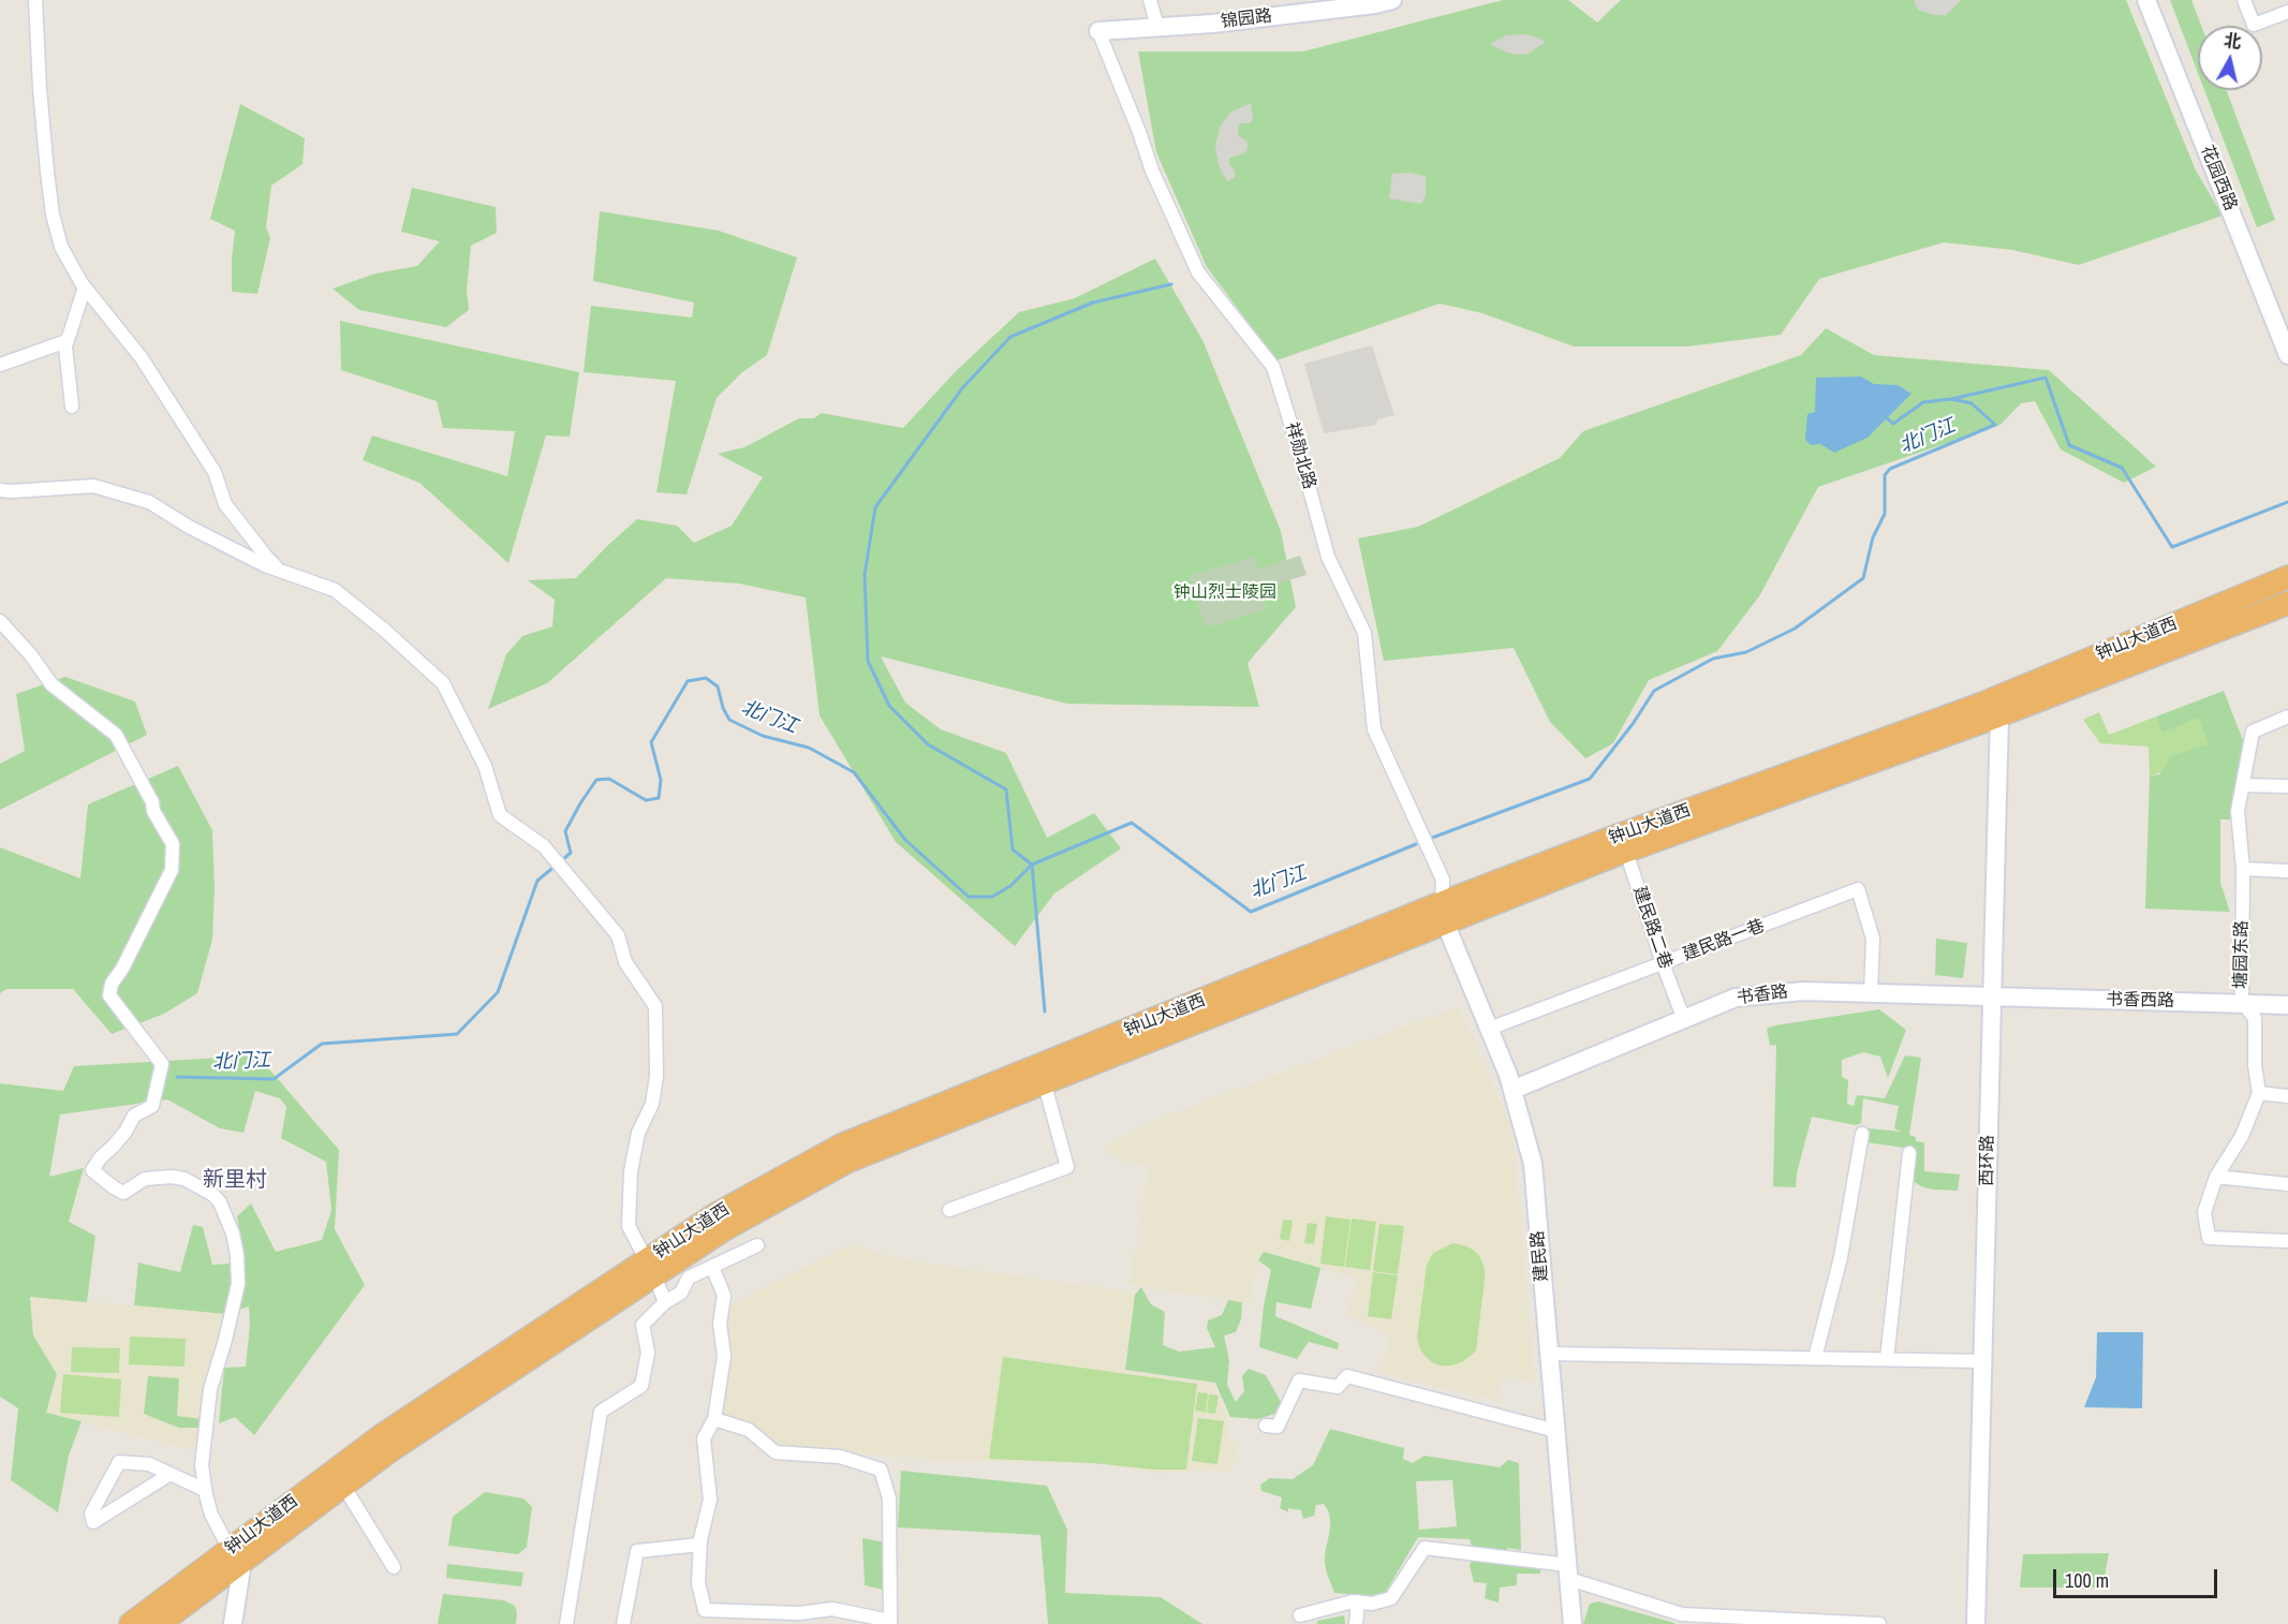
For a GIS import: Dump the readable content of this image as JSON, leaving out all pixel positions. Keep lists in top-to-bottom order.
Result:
{
  "streets": {
    "highway": ["钟山大道西"],
    "street": [
      "锦园路",
      "花园西路",
      "祥勋北路",
      "建民路二巷",
      "建民路一巷",
      "塘园东路",
      "书香路",
      "书香西路",
      "西环路",
      "建民路"
    ]
  },
  "crossings": [
    ["锦园路", "祥勋北路"],
    ["祥勋北路", "钟山大道西"],
    ["祥勋北路", "建民路"],
    ["钟山大道西", "建民路二巷"],
    ["钟山大道西", "西环路"],
    ["钟山大道西", "建民路"],
    ["建民路二巷", "建民路一巷"],
    ["建民路二巷", "书香路"],
    ["建民路一巷", "书香路"],
    ["建民路一巷", "建民路"],
    ["塘园东路", "书香西路"],
    ["书香路", "书香西路"],
    ["书香路", "西环路"],
    ["书香路", "建民路"],
    ["书香西路", "西环路"]
  ],
  "districts": ["新里村"],
  "water": ["北门江"],
  "parks": ["钟山烈士陵园"],
  "scale_bar": "100 m",
  "north": "top"
}
